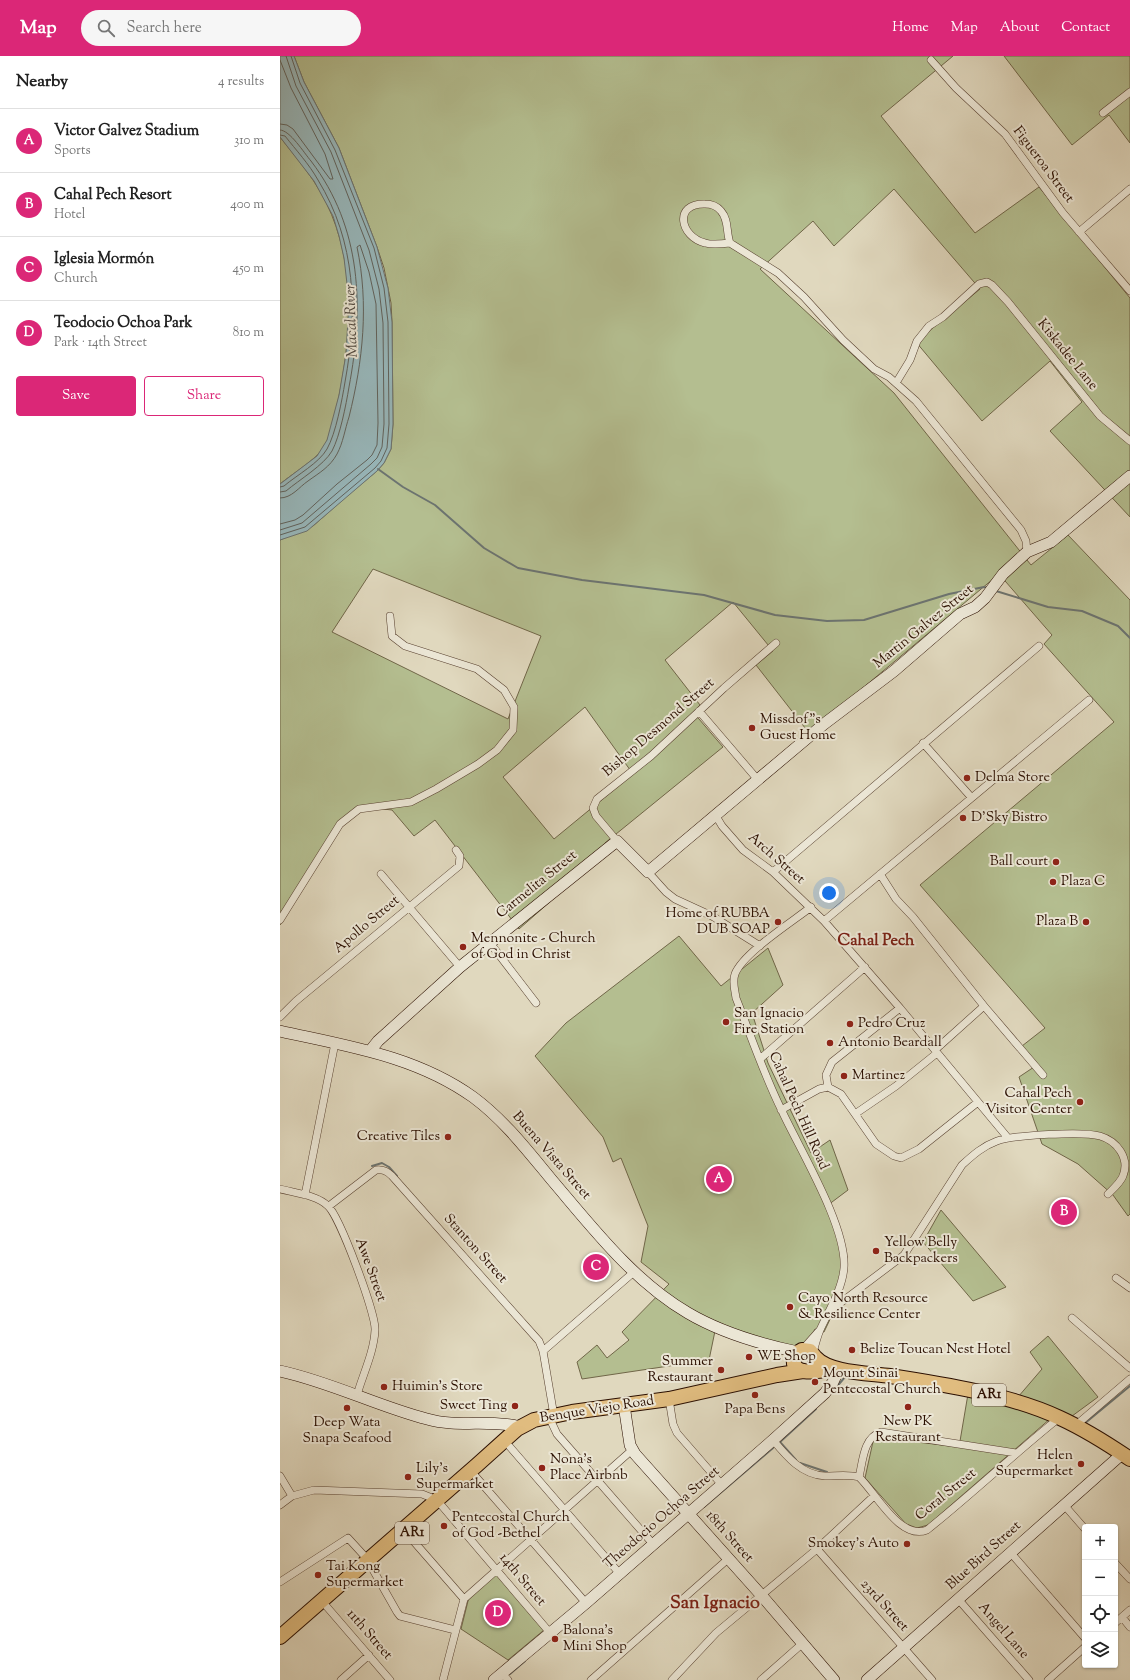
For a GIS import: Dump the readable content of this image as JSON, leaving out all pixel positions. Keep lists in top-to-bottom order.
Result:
{
  "streets": {
    "highway": ["AR1", "Benque Viejo Road"],
    "street": [
      "Figueroa Street",
      "Kiskadee Lane",
      "Martin Galvez Street",
      "Bishop Desmond Street",
      "Arch Street",
      "Carmelita Street",
      "Apollo Street",
      "Cahal Pech Hill Road",
      "Buena Vista Street",
      "Stanton Street",
      "Awe Street",
      "Coral Street",
      "Theodocio Ochoa Street",
      "18th Street",
      "Blue Bird Street",
      "14th Street",
      "23rd Street",
      "Angel Lane",
      "11th Street"
    ]
  },
  "crossings": [
    ["Martin Galvez Street", "Arch Street"],
    ["Bishop Desmond Street", "Carmelita Street"],
    ["Arch Street", "Cahal Pech Hill Road"],
    ["Carmelita Street", "Buena Vista Street"],
    ["Cahal Pech Hill Road", "Buena Vista Street"],
    ["Cahal Pech Hill Road", "AR1"],
    ["Cahal Pech Hill Road", "Benque Viejo Road"],
    ["Buena Vista Street", "AR1"],
    ["Buena Vista Street", "Benque Viejo Road"],
    ["Stanton Street", "Awe Street"],
    ["Stanton Street", "AR1"],
    ["Stanton Street", "Benque Viejo Road"],
    ["Stanton Street", "Theodocio Ochoa Street"],
    ["Awe Street", "Benque Viejo Road"],
    ["AR1", "Benque Viejo Road"],
    ["AR1", "Coral Street"],
    ["AR1", "Theodocio Ochoa Street"],
    ["AR1", "Blue Bird Street"],
    ["AR1", "14th Street"],
    ["AR1", "11th Street"],
    ["Theodocio Ochoa Street", "18th Street"],
    ["Theodocio Ochoa Street", "14th Street"],
    ["Blue Bird Street", "23rd Street"],
    ["Blue Bird Street", "Angel Lane"]
  ],
  "districts": ["Cahal Pech", "San Ignacio"],
  "water": ["Macal River"],
  "places": [
    "Missdof\"s Guest Home",
    "Delma Store",
    "D’Sky Bistro",
    "Ball court",
    "Plaza C",
    "Home of RUBBA DUB SOAP",
    "Plaza B",
    "Mennonite - Church of God in Christ",
    "San Ignacio Fire Station",
    "Pedro Cruz",
    "Antonio Beardall",
    "Martinez",
    "Cahal Pech Visitor Center",
    "Creative Tiles",
    "Yellow Belly Backpackers",
    "Cayo North Resource & Resilience Center",
    "Belize Toucan Nest Hotel",
    "WE Shop",
    "Summer Restaurant",
    "Mount Sinai Pentecostal Church",
    "Huimin's Store",
    "Papa Bens",
    "Sweet Ting",
    "New PK Restaurant",
    "Deep Wata Snapa Seafood",
    "Helen Supermarket",
    "Nona's Place Airbnb",
    "Lily's Supermarket",
    "Pentecostal Church of God -Bethel",
    "Smokey's Auto",
    "Tai Kong Supermarket",
    "Balona's Mini Shop"
  ],
  "page": {
    "header": "Map",
    "search": "Search here",
    "nav": [
      "Home",
      "Map",
      "About",
      "Contact"
    ],
    "heading": ["Nearby", "4 results"],
    "list": [
      {
        "mark": "A",
        "name": "Victor Galvez Stadium",
        "note": "Sports",
        "value": "310 m"
      },
      {
        "mark": "B",
        "name": "Cahal Pech Resort",
        "note": "Hotel",
        "value": "400 m"
      },
      {
        "mark": "C",
        "name": "Iglesia Mormón",
        "note": "Church",
        "value": "450 m"
      },
      {
        "mark": "D",
        "name": "Teodocio Ochoa Park",
        "note": "Park · 14th Street",
        "value": "810 m"
      }
    ],
    "buttons": ["Save", "Share"],
    "pins": [
      "A",
      "B",
      "C",
      "D"
    ],
    "map_buttons": ["+", "−"]
  }
}
